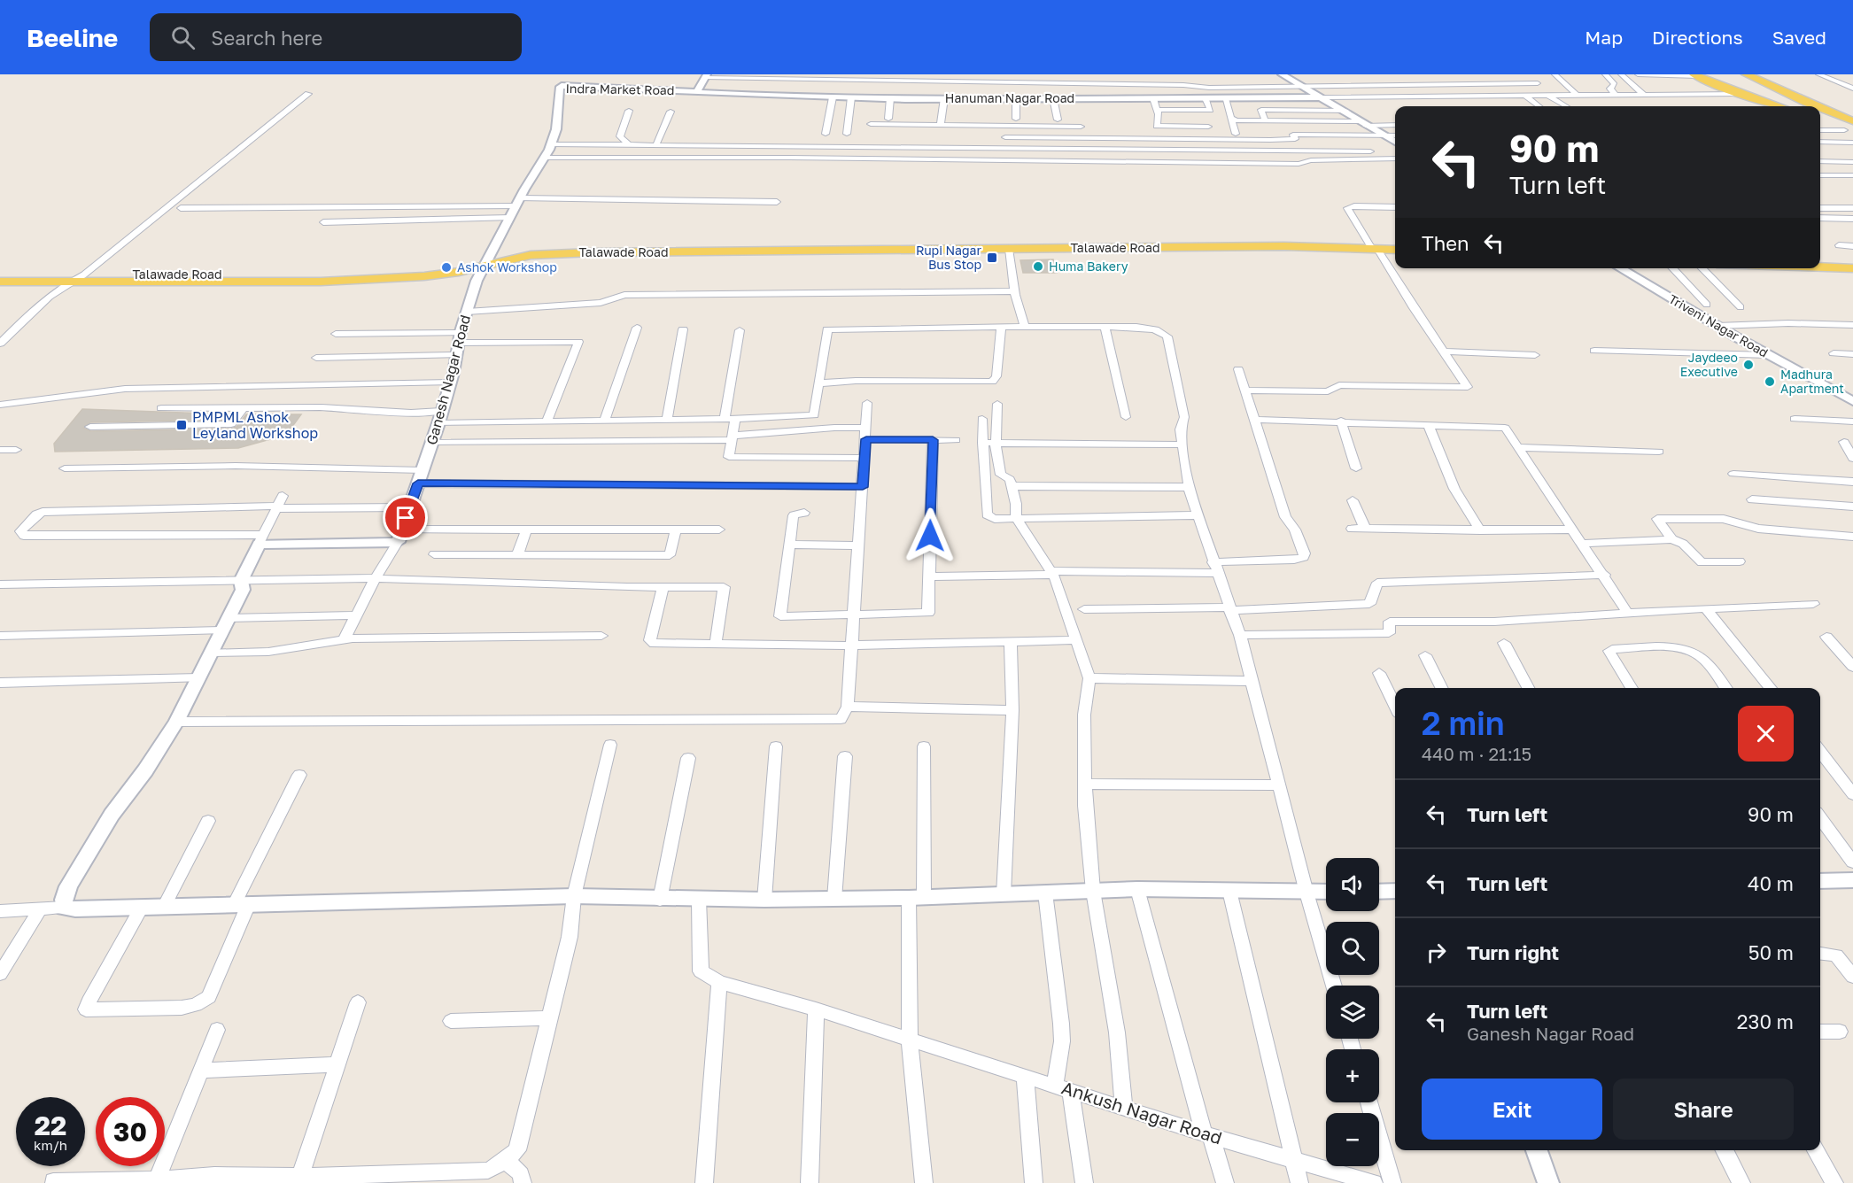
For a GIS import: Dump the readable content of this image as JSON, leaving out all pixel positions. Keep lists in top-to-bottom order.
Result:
{
  "streets": {
    "main road": ["Talawade Road"],
    "street": [
      "Indra Market Road",
      "Hanuman Nagar Road",
      "Triveni Nagar Road",
      "Ganesh Nagar Road",
      "Ankush Nagar Road"
    ]
  },
  "crossings": [
    ["Indra Market Road", "Hanuman Nagar Road"],
    ["Indra Market Road", "Talawade Road"],
    ["Indra Market Road", "Ganesh Nagar Road"],
    ["Talawade Road", "Ganesh Nagar Road"]
  ],
  "places": {
    "transit": ["Rupi Nagar Bus Stop", "PMPML Ashok Leyland Workshop"],
    "other": [
      "Huma Bakery",
      "Ashok Workshop",
      "Jaydeeo Executive",
      "Madhura Apartment"
    ]
  },
  "page": {
    "header": "Beeline",
    "search": "Search here",
    "nav": ["Map", "Directions", "Saved"],
    "turn": ["90 m", "Turn left"],
    "then": "Then",
    "heading": ["2 min", "440 m · 21:15"],
    "list": [
      {
        "name": "Turn left",
        "value": "90 m"
      },
      {
        "name": "Turn left",
        "value": "40 m"
      },
      {
        "name": "Turn right",
        "value": "50 m"
      },
      {
        "name": "Turn left",
        "note": "Ganesh Nagar Road",
        "value": "230 m"
      }
    ],
    "map_buttons": ["+", "−"],
    "buttons": ["Exit", "Share"],
    "speed": "22 km/h",
    "limit": "30"
  }
}
